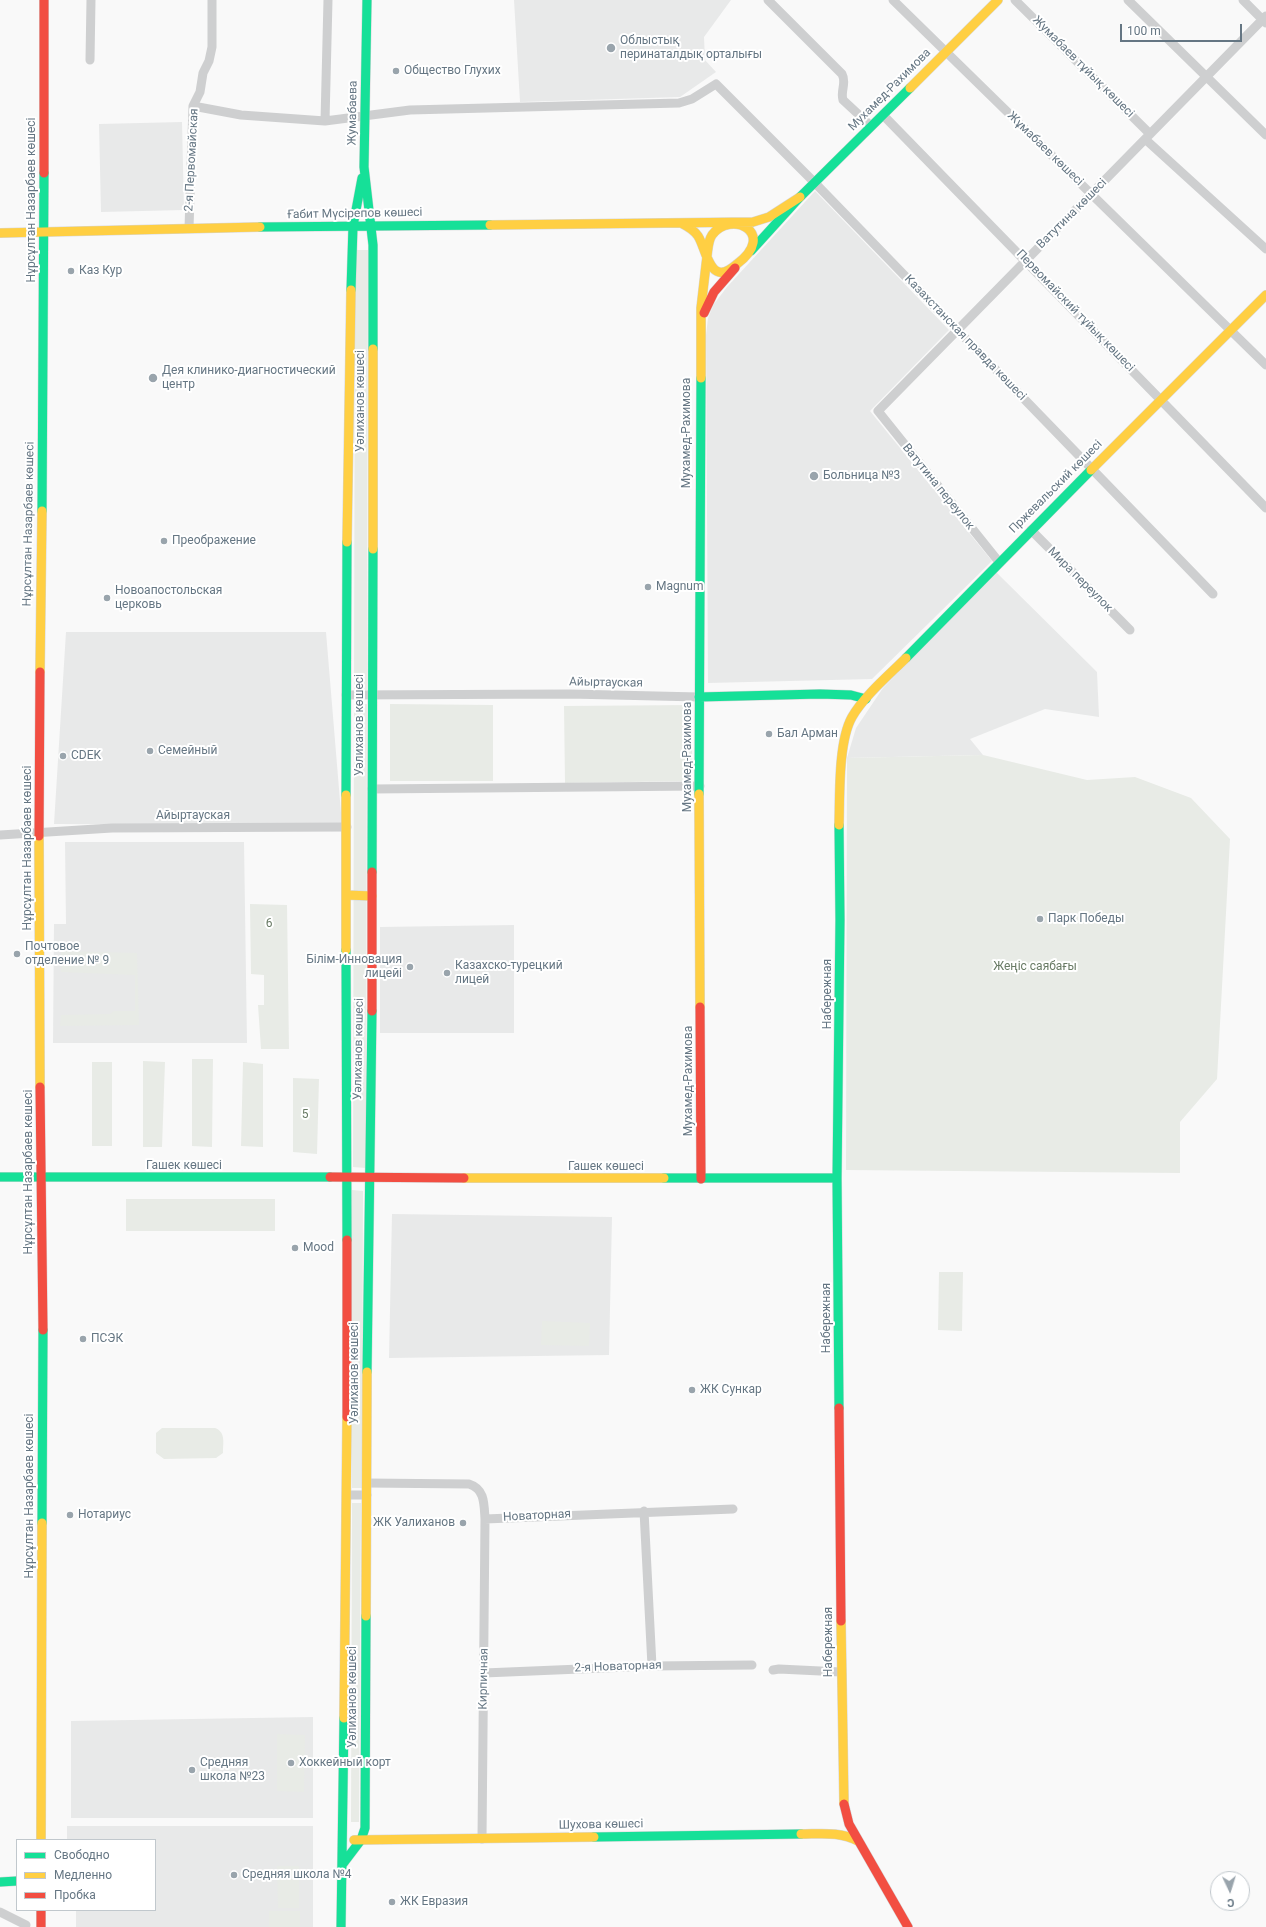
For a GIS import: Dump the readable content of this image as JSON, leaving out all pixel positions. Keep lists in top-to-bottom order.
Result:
{
  "streets": {
    "main road": [
      "Мухамед-Рахимова",
      "Жумабаева",
      "Нұрсұлтан Назарбаев көшесі",
      "Ғабит Мүсірепов көшесі",
      "Уәлиханов көшесі",
      "Пржевальский көшесі",
      "Айыртауская",
      "Набережная",
      "Гашек көшесі",
      "Шухова көшесі"
    ],
    "street": [
      "Жумабаев тұйық көшесі",
      "Жұмабаев көшесі",
      "2-я Первомайская",
      "Ватутина көшесі",
      "Первомайский тұйық көшесі",
      "Казахстанская правда көшесі",
      "Ватутина переулок",
      "Мира переулок",
      "Новаторная",
      "2-я Новаторная",
      "Кирпичная"
    ]
  },
  "crossings": [
    ["Жумабаев тұйық көшесі", "Ватутина көшесі"],
    ["Мухамед-Рахимова", "Жұмабаев көшесі"],
    ["Мухамед-Рахимова", "Первомайский тұйық көшесі"],
    ["Мухамед-Рахимова", "Казахстанская правда көшесі"],
    ["Мухамед-Рахимова", "Айыртауская"],
    ["Мухамед-Рахимова", "Гашек көшесі"],
    ["Жумабаева", "Ғабит Мүсірепов көшесі"],
    ["Жумабаева", "Казахстанская правда көшесі"],
    ["Жумабаева", "Уәлиханов көшесі"],
    ["Жұмабаев көшесі", "Ватутина көшесі"],
    ["Жұмабаев көшесі", "Пржевальский көшесі"],
    ["2-я Первомайская", "Ғабит Мүсірепов көшесі"],
    ["Нұрсұлтан Назарбаев көшесі", "Ғабит Мүсірепов көшесі"],
    ["Нұрсұлтан Назарбаев көшесі", "Айыртауская"],
    ["Нұрсұлтан Назарбаев көшесі", "Гашек көшесі"],
    ["Ғабит Мүсірепов көшесі", "Уәлиханов көшесі"],
    ["Ватутина көшесі", "Первомайский тұйық көшесі"],
    ["Ватутина көшесі", "Казахстанская правда көшесі"],
    ["Ватутина көшесі", "Ватутина переулок"],
    ["Первомайский тұйық көшесі", "Пржевальский көшесі"],
    ["Казахстанская правда көшесі", "Пржевальский көшесі"],
    ["Уәлиханов көшесі", "Айыртауская"],
    ["Уәлиханов көшесі", "Гашек көшесі"],
    ["Уәлиханов көшесі", "Новаторная"],
    ["Уәлиханов көшесі", "Шухова көшесі"],
    ["Ватутина переулок", "Пржевальский көшесі"],
    ["Пржевальский көшесі", "Мира переулок"],
    ["Пржевальский көшесі", "Айыртауская"],
    ["Пржевальский көшесі", "Набережная"],
    ["Айыртауская", "Набережная"],
    ["Набережная", "Гашек көшесі"],
    ["Набережная", "Шухова көшесі"],
    ["Новаторная", "Кирпичная"],
    ["2-я Новаторная", "Кирпичная"],
    ["Кирпичная", "Шухова көшесі"]
  ],
  "parks": ["6", "Жеңіс саябағы", "5"],
  "places": [
    "Облыстық перинаталдық орталығы",
    "Общество Глухих",
    "Каз Кур",
    "Дея клинико-диагностический центр",
    "Больница №3",
    "Преображение",
    "Magnum",
    "Новоапостольская церковь",
    "Бал Арман",
    "Семейный",
    "CDEK",
    "Парк Победы",
    "Почтовое отделение № 9",
    "Білім-Инновация лицейі",
    "Казахско-турецкий лицей",
    "Mood",
    "ПСЭК",
    "ЖК Сункар",
    "Нотариус",
    "ЖК Уалиханов",
    "Хоккейный корт",
    "Средняя школа №23",
    "Средняя школа №4",
    "ЖК Евразия"
  ],
  "legend": ["Свободно", "Медленно", "Пробка"],
  "scale_bar": "100 m",
  "north": "bottom"
}
